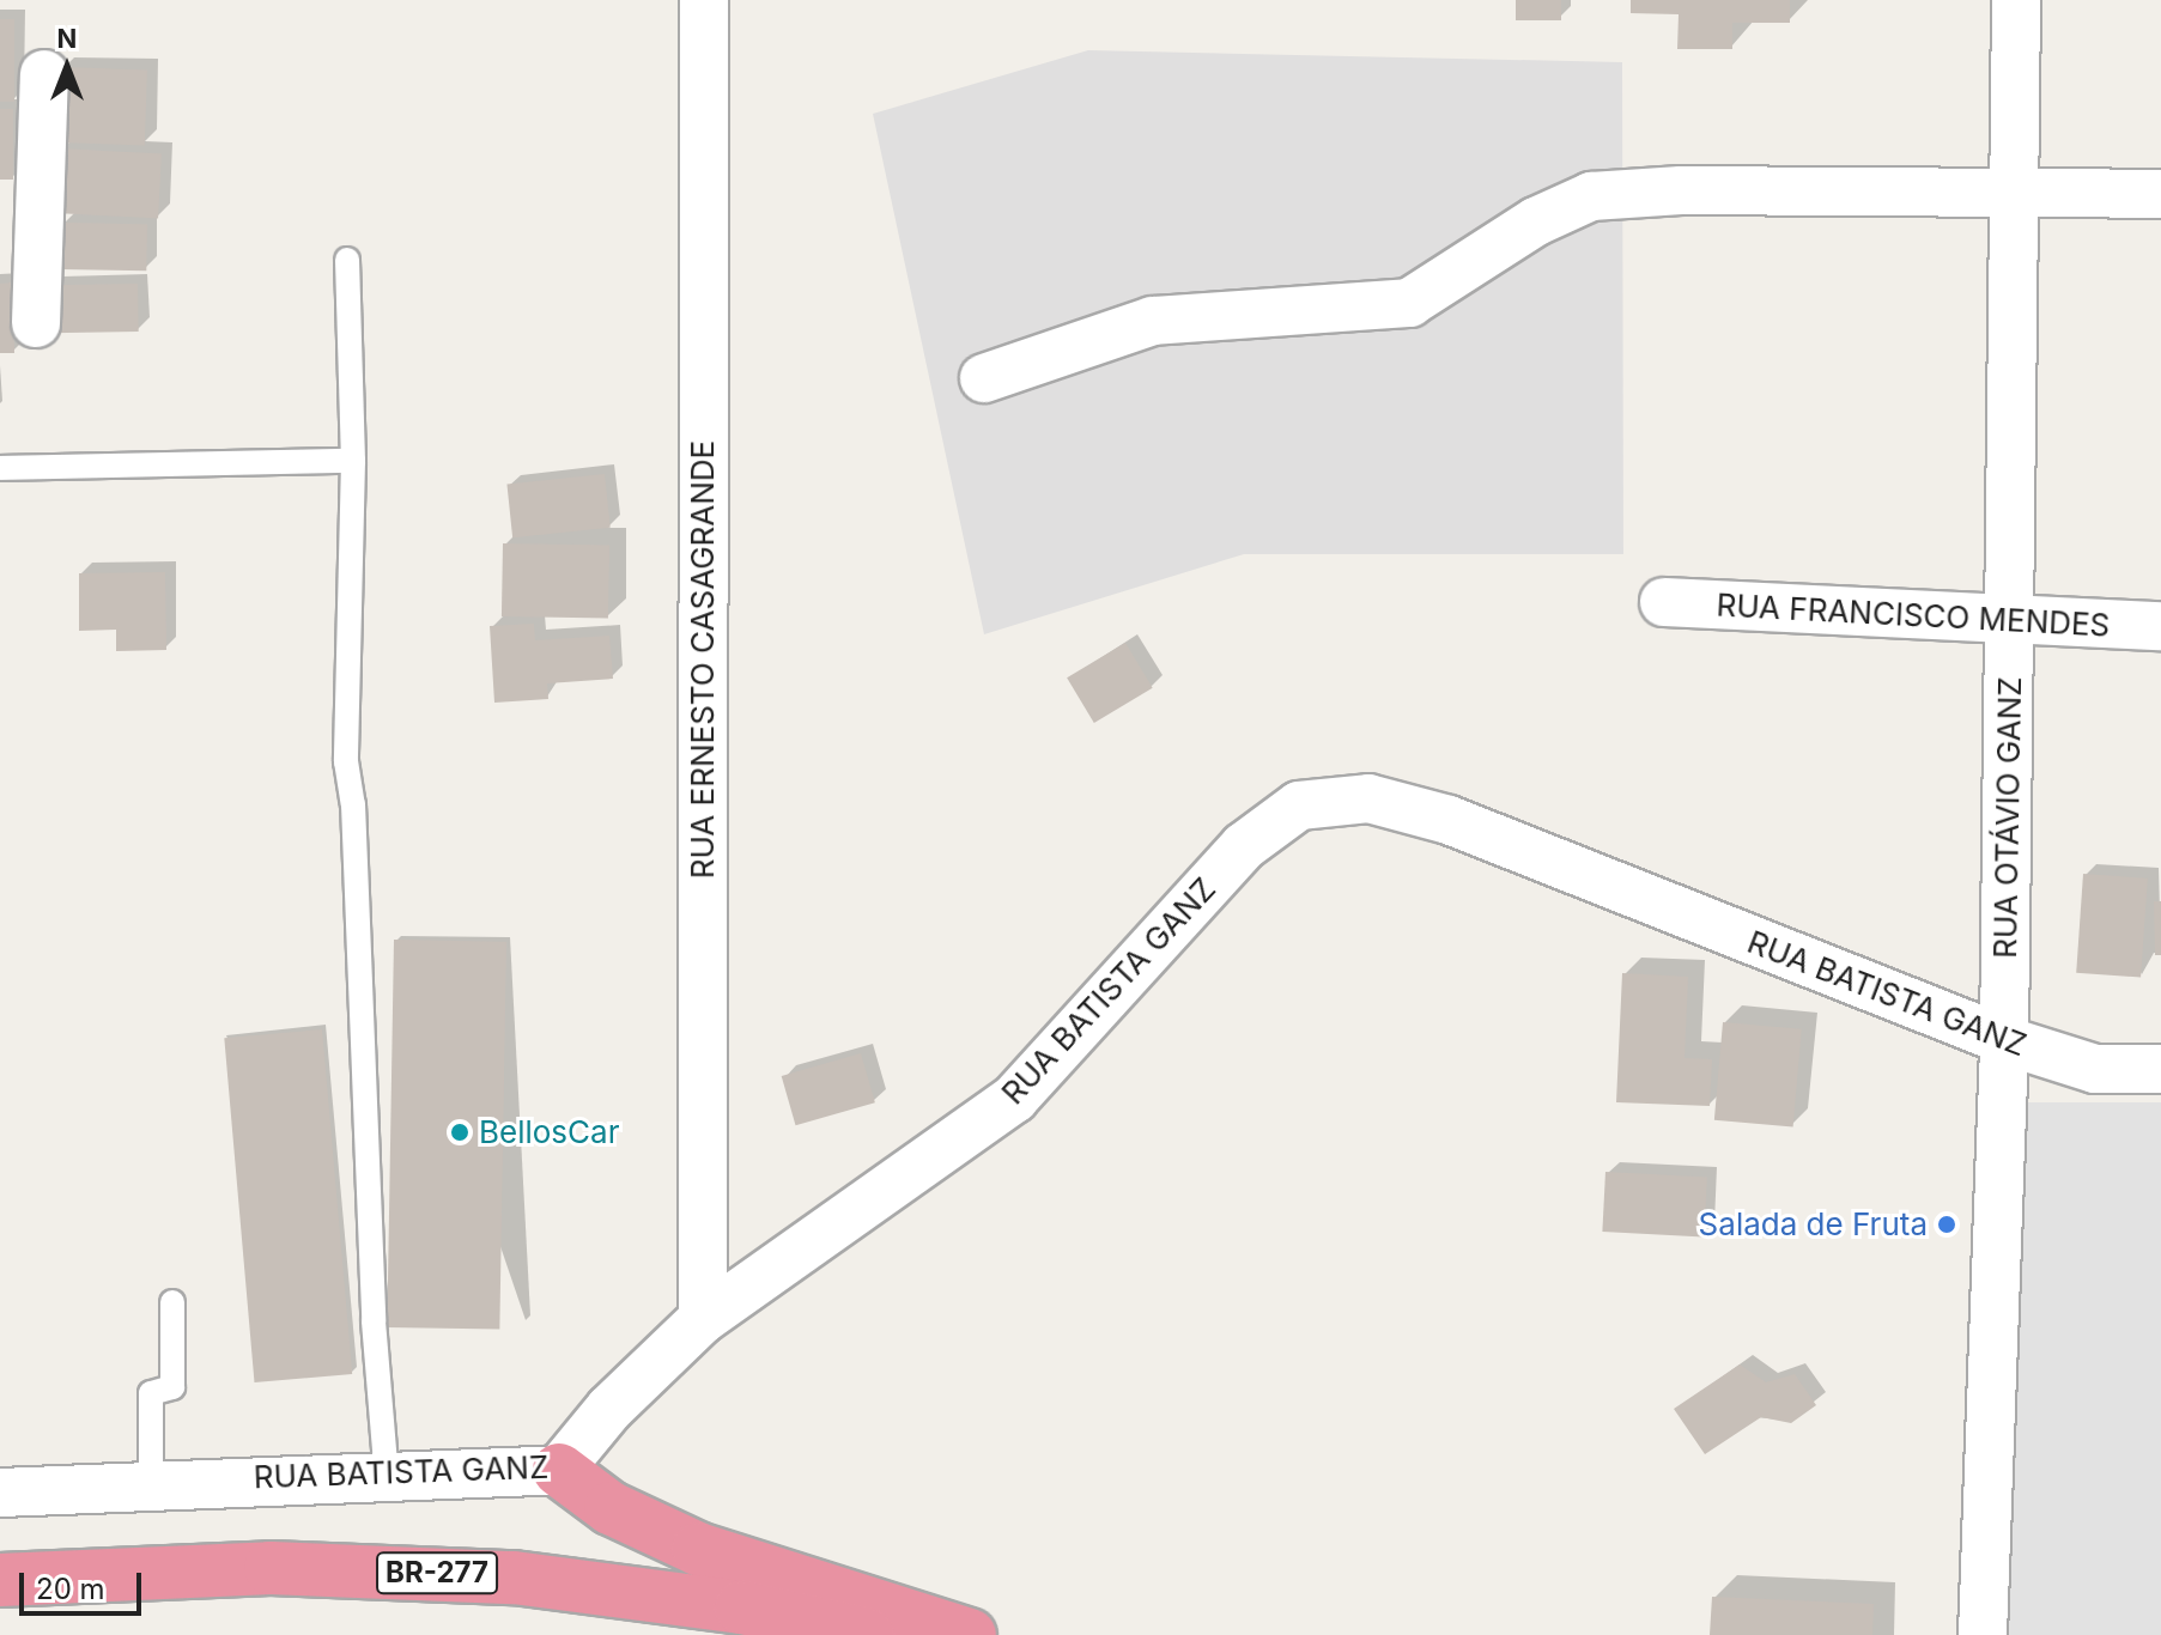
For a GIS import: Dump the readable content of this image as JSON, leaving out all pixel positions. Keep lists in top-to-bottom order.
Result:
{
  "streets": {
    "highway": ["BR-277"],
    "street": [
      "RUA FRANCISCO MENDES",
      "RUA ERNESTO CASAGRANDE",
      "RUA OTÁVIO GANZ",
      "RUA BATISTA GANZ"
    ]
  },
  "crossings": [
    ["RUA FRANCISCO MENDES", "RUA OTÁVIO GANZ"],
    ["RUA ERNESTO CASAGRANDE", "RUA BATISTA GANZ"],
    ["RUA OTÁVIO GANZ", "RUA BATISTA GANZ"]
  ],
  "places": ["BellosCar", "Salada de Fruta"],
  "scale_bar": "20 m",
  "north": "top"
}
